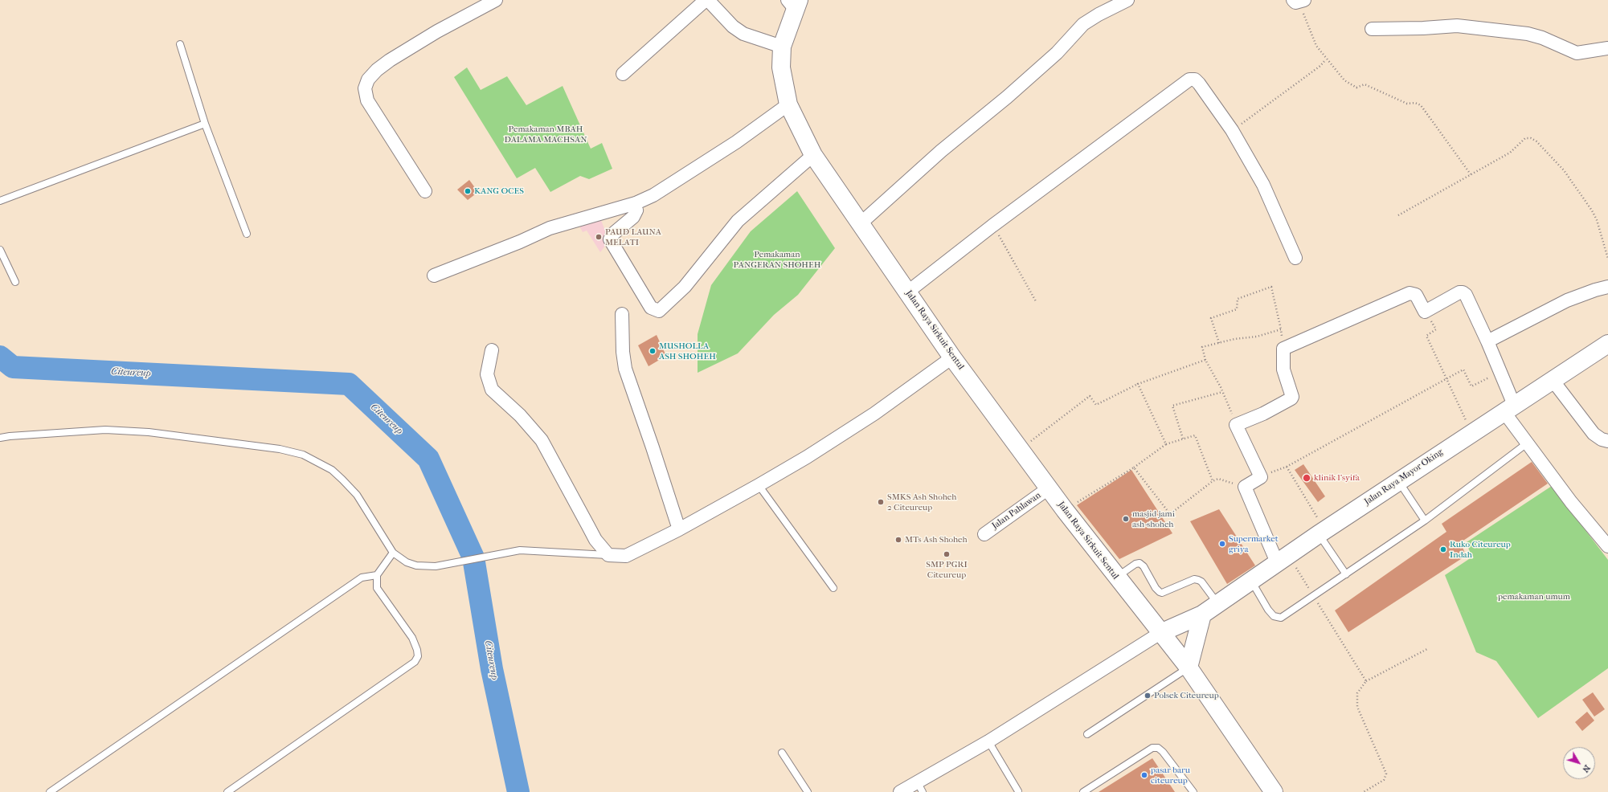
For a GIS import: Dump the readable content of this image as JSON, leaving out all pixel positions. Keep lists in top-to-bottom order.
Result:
{
  "streets": {
    "main road": ["Jalan Raya Sirkuit Sentul", "Jalan Raya Mayor Oking"],
    "street": ["Jalan Pahlawan"]
  },
  "crossings": [
    ["Jalan Raya Sirkuit Sentul", "Jalan Raya Mayor Oking"],
    ["Jalan Raya Sirkuit Sentul", "Jalan Pahlawan"]
  ],
  "water": ["Citeureup"],
  "parks": ["Pemakaman MBAH DALAMA MACHSAN", "Pemakaman PANGERAN SHOHEH", "pemakaman umum"],
  "places": [
    "KANG OCES",
    "PAUD LAUNA MELATI",
    "MUSHOLLA ASH SHOHEH",
    "klinik l'syifa",
    "SMKS Ash Shoheh 2 Citeureup",
    "masjid jami ash-shoheh",
    "MTs Ash Shoheh",
    "Supermarket griya",
    "Ruko Citeureup Indah",
    "SMP PGRI Citeureup",
    "Polsek Citeureup",
    "pasar baru citeureup"
  ],
  "north": "bottom right"
}
